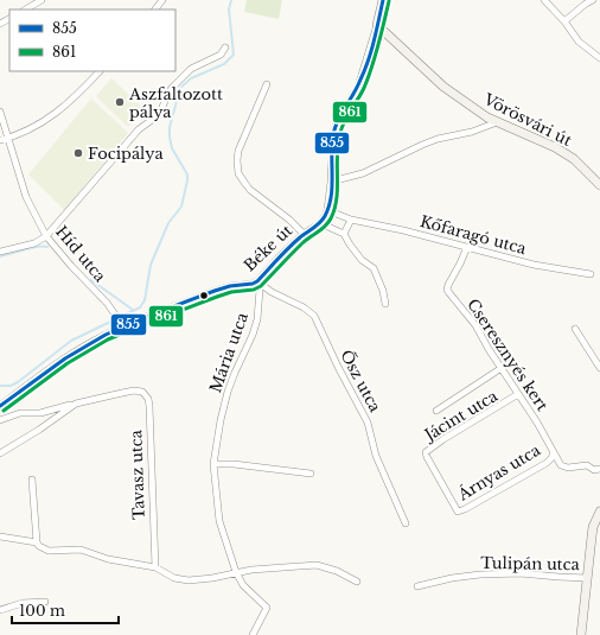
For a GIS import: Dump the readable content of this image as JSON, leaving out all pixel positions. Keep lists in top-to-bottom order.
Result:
{
  "streets": {
    "main road": ["Vörösvári út", "Béke út"],
    "street": [
      "Kőfaragó utca",
      "Híd utca",
      "Mária utca",
      "Cseresznyés kert",
      "Ősz utca",
      "Jácint utca",
      "Árnyas utca",
      "Tavasz utca",
      "Tulipán utca"
    ]
  },
  "crossings": [
    ["Vörösvári út", "Béke út"],
    ["Kőfaragó utca", "Béke út"],
    ["Kőfaragó utca", "Cseresznyés kert"],
    ["Béke út", "Híd utca"],
    ["Béke út", "Mária utca"],
    ["Béke út", "Ősz utca"],
    ["Mária utca", "Ősz utca"],
    ["Cseresznyés kert", "Jácint utca"],
    ["Cseresznyés kert", "Árnyas utca"],
    ["Jácint utca", "Árnyas utca"]
  ],
  "places": ["Aszfaltozott pálya", "Focipálya"],
  "lines": ["transit line 855", "transit line 861"],
  "legend": ["855", "861"],
  "scale_bar": "100 m"
}
